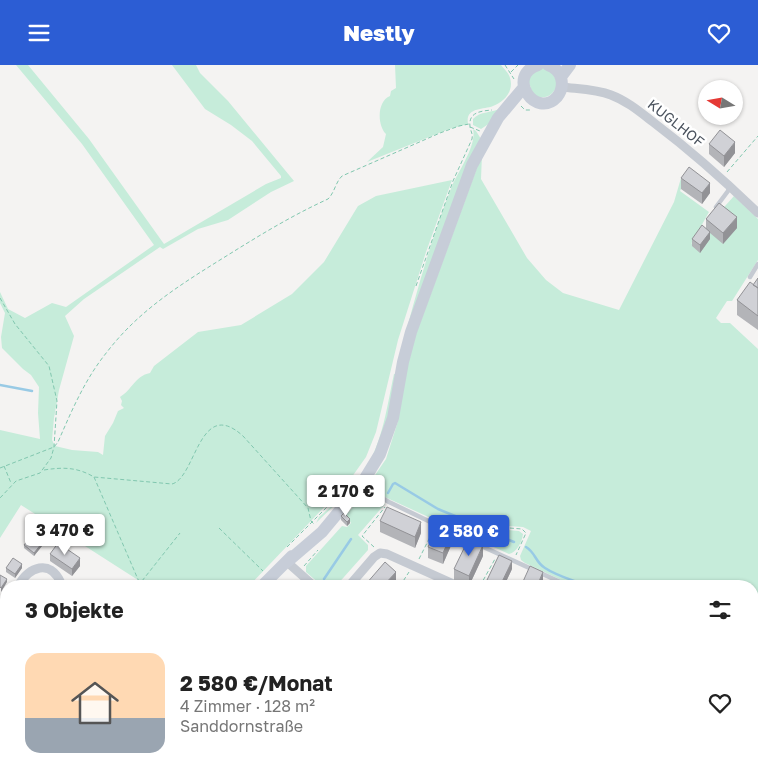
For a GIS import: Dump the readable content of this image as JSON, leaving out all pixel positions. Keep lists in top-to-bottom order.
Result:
{
  "streets": {
    "street": ["KUGLHOF"]
  },
  "north": "left",
  "page": {
    "header": "Nestly",
    "price": ["2 170 €", "3 470 €", "2 580 €"],
    "heading": "3 Objekte",
    "list": [
      {
        "name": "2 580 €/Monat",
        "note": "4 Zimmer · 128 m² · Sanddornstraße"
      }
    ]
  }
}
